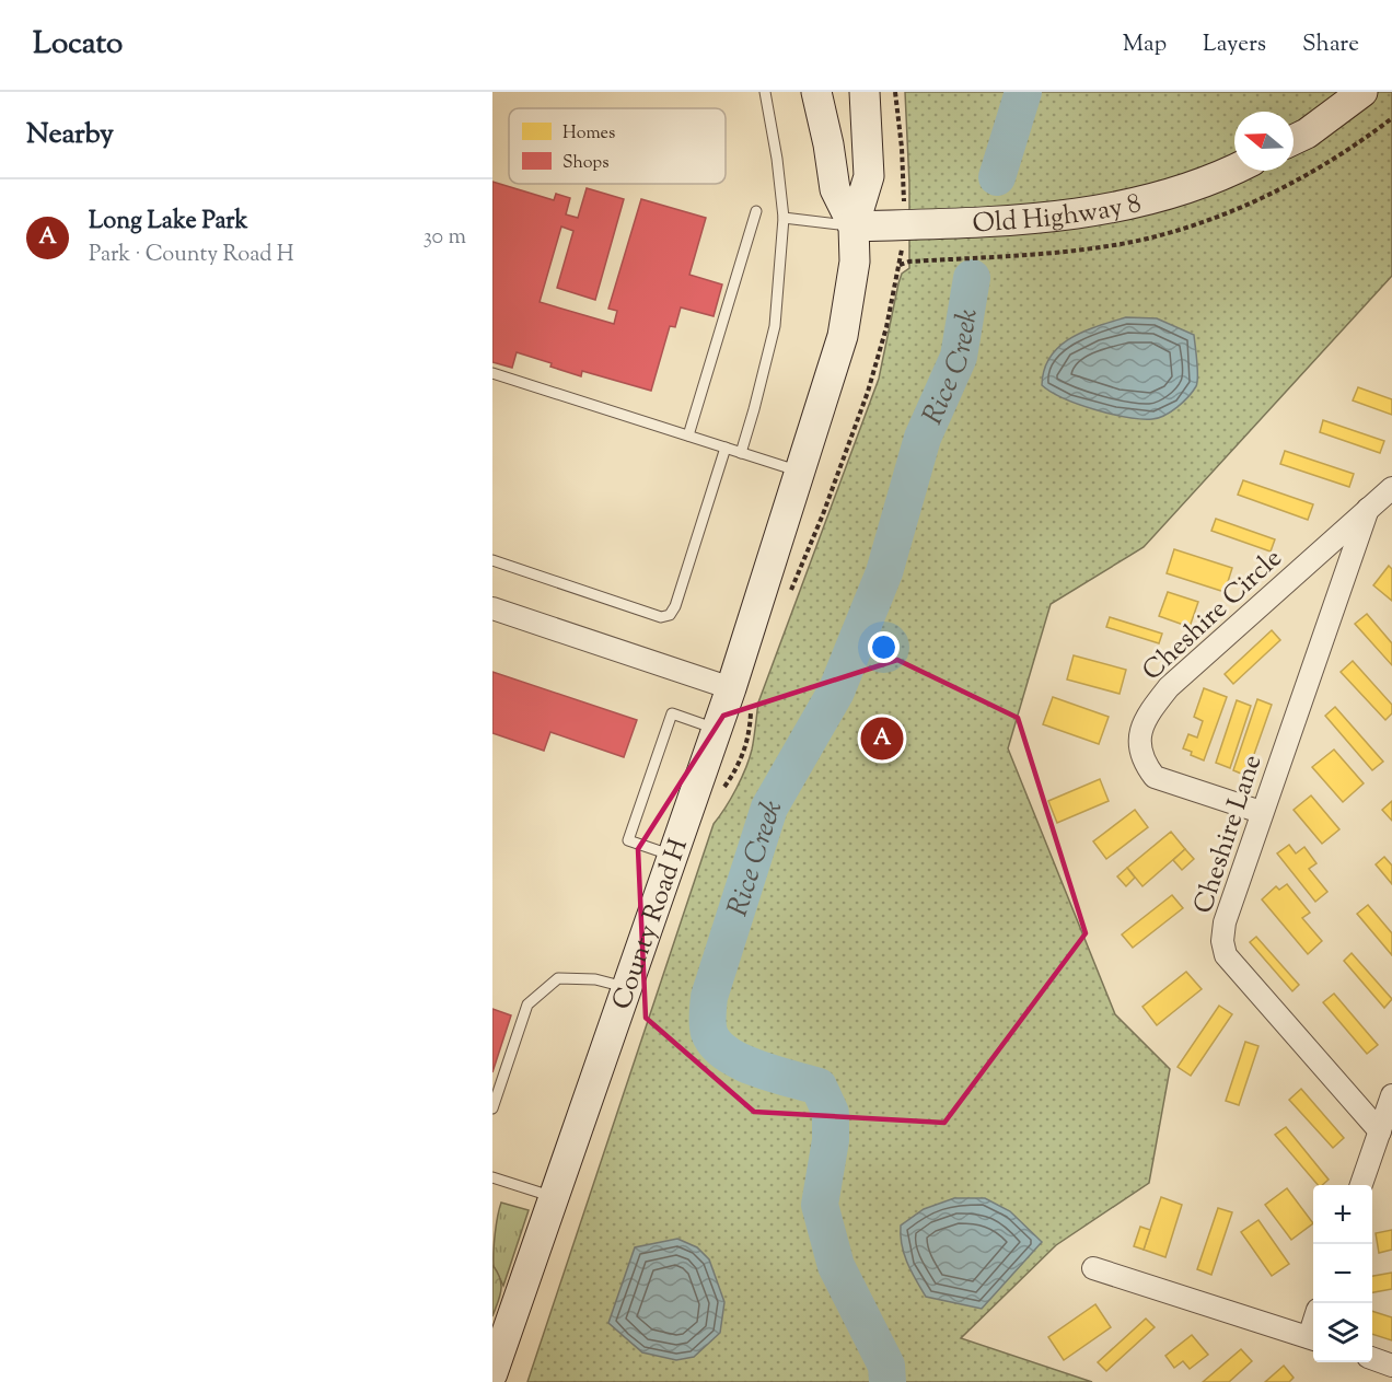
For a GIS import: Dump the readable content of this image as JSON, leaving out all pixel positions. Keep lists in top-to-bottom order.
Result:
{
  "streets": {
    "street": [
      "Old Highway 8",
      "Cheshire Circle",
      "Cheshire Lane",
      "County Road H"
    ]
  },
  "crossings": [
    ["Old Highway 8", "County Road H"],
    ["Cheshire Circle", "Cheshire Lane"]
  ],
  "water": ["Rice Creek"],
  "legend": ["Homes", "Shops"],
  "north": "left",
  "page": {
    "header": "Locato",
    "nav": ["Map", "Layers", "Share"],
    "heading": "Nearby",
    "list": [
      {
        "mark": "A",
        "name": "Long Lake Park",
        "note": "Park · County Road H",
        "value": "30 m"
      }
    ],
    "pins": "A",
    "map_buttons": ["+", "−"]
  }
}
